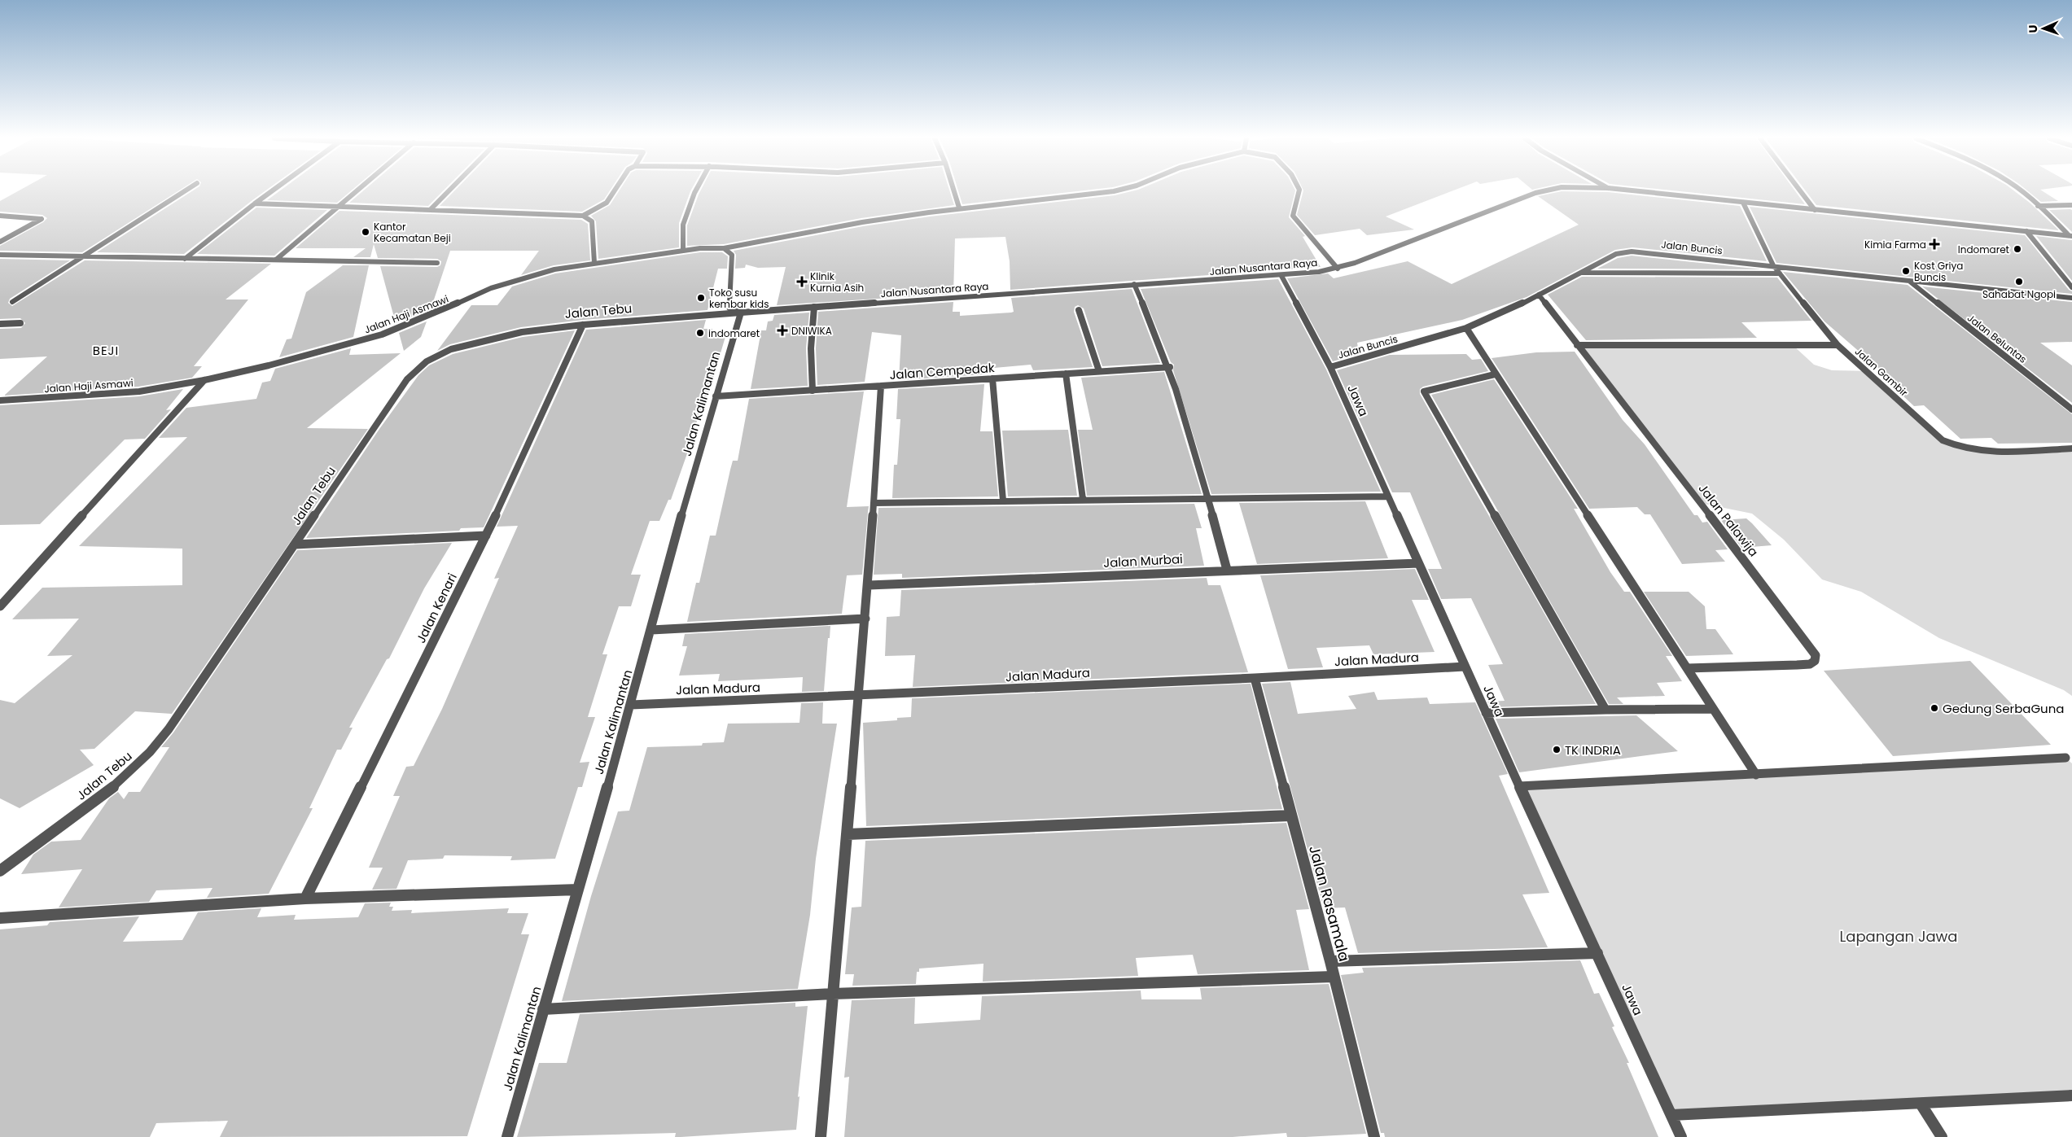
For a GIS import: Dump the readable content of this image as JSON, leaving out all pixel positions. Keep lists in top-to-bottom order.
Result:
{
  "streets": {
    "street": [
      "Jalan Buncis",
      "Jalan Nusantara Raya",
      "Jalan Tebu",
      "Jalan Haji Asmawi",
      "Jalan Beluntas",
      "Jalan Cempedak",
      "Jalan Gambir",
      "Jawa",
      "Jalan Kalimantan",
      "Jalan Palawija",
      "Jalan Murbai",
      "Jalan Kenari",
      "Jalan Madura",
      "Jalan Rasamala"
    ]
  },
  "crossings": [
    ["Jalan Buncis", "Jalan Beluntas"],
    ["Jalan Buncis", "Jalan Gambir"],
    ["Jalan Buncis", "Jawa"],
    ["Jalan Buncis", "Jalan Palawija"],
    ["Jalan Nusantara Raya", "Jalan Tebu"],
    ["Jalan Nusantara Raya", "Jalan Gambir"],
    ["Jalan Nusantara Raya", "Jawa"],
    ["Jalan Nusantara Raya", "Jalan Kalimantan"],
    ["Jalan Tebu", "Jalan Kalimantan"],
    ["Jalan Tebu", "Jalan Kenari"],
    ["Jalan Cempedak", "Jalan Kalimantan"],
    ["Jawa", "Jalan Murbai"],
    ["Jawa", "Jalan Madura"],
    ["Jalan Kalimantan", "Jalan Madura"],
    ["Jalan Madura", "Jalan Rasamala"]
  ],
  "districts": ["BEJI"],
  "parks": ["Lapangan Jawa"],
  "places": {
    "other": [
      "Kantor Kecamatan Beji",
      "Indomaret",
      "Kost Griya Buncis",
      "Sahabat Ngopi",
      "Toko susu kembar kids",
      "indomaret",
      "Gedung SerbaGuna",
      "TK INDRIA"
    ],
    "health": ["Kimia Farma", "Klinik Kurnia Asih", "DNIWIKA"]
  },
  "north": "left"
}
